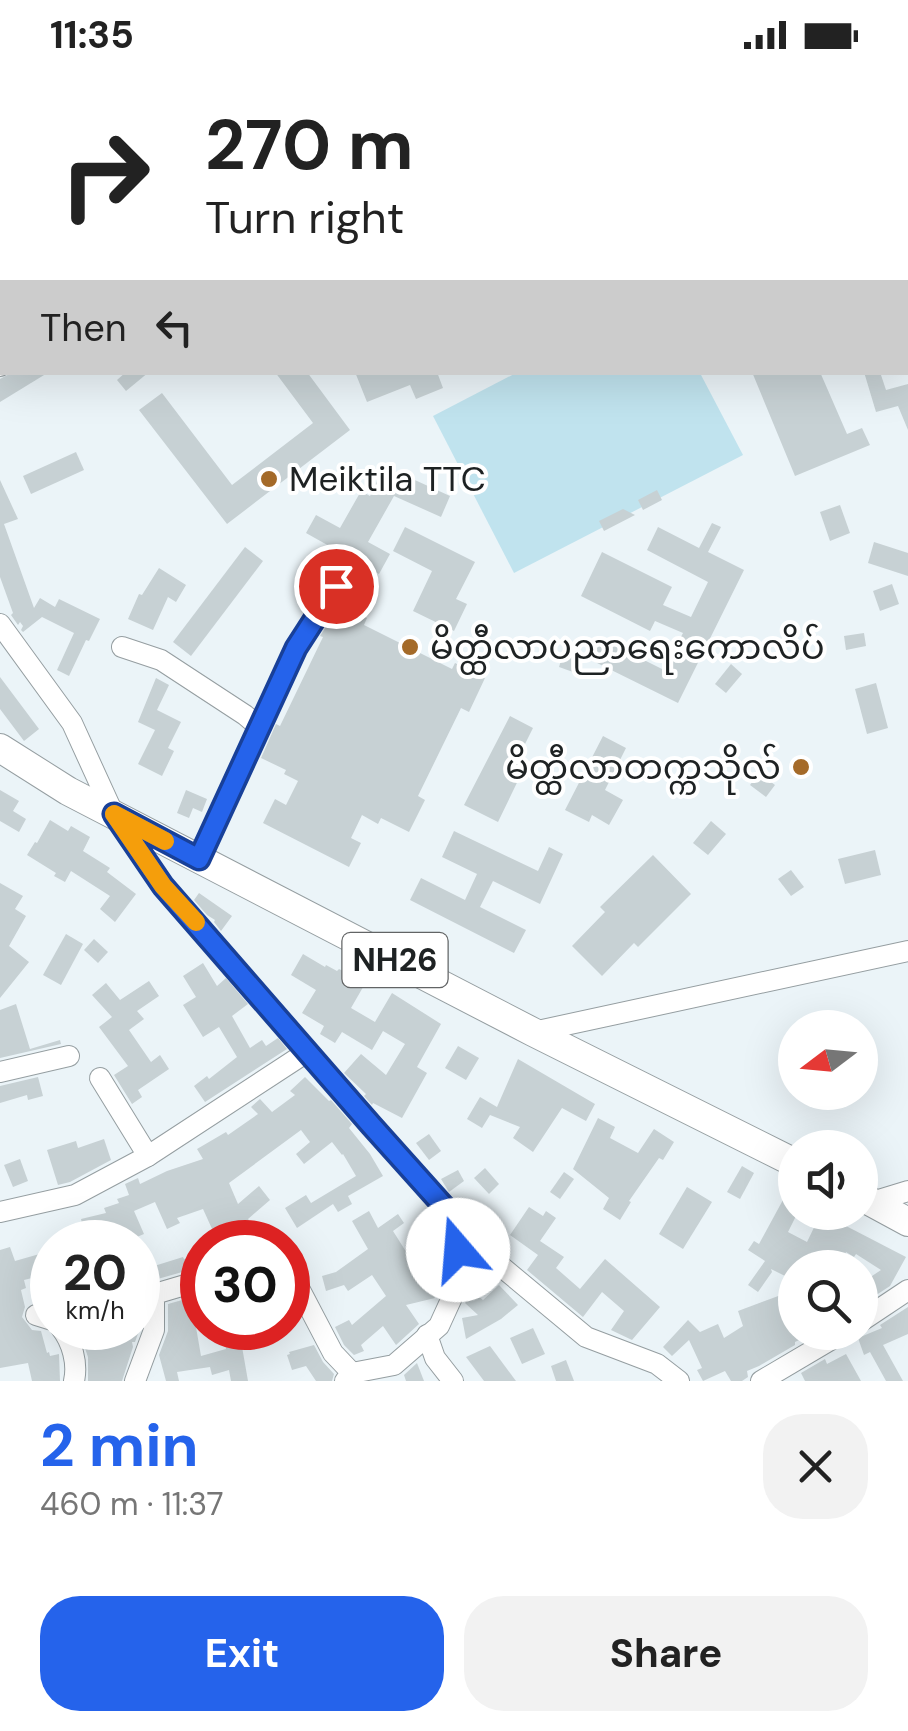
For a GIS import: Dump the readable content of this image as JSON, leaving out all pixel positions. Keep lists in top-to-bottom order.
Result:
{
  "streets": {
    "highway": ["NH26"]
  },
  "places": ["Meiktila TTC", "မိတ္ထီလာပညာရေးကောလိပ်", "မိတ္ထီလာတက္ကသိုလ်"],
  "north": "left",
  "page": {
    "status": "11:35",
    "turn": ["270 m", "Turn right"],
    "then": "Then",
    "speed": "20 km/h",
    "limit": "30",
    "heading": ["2 min", "460 m · 11:37"],
    "buttons": ["Exit", "Share"]
  }
}
